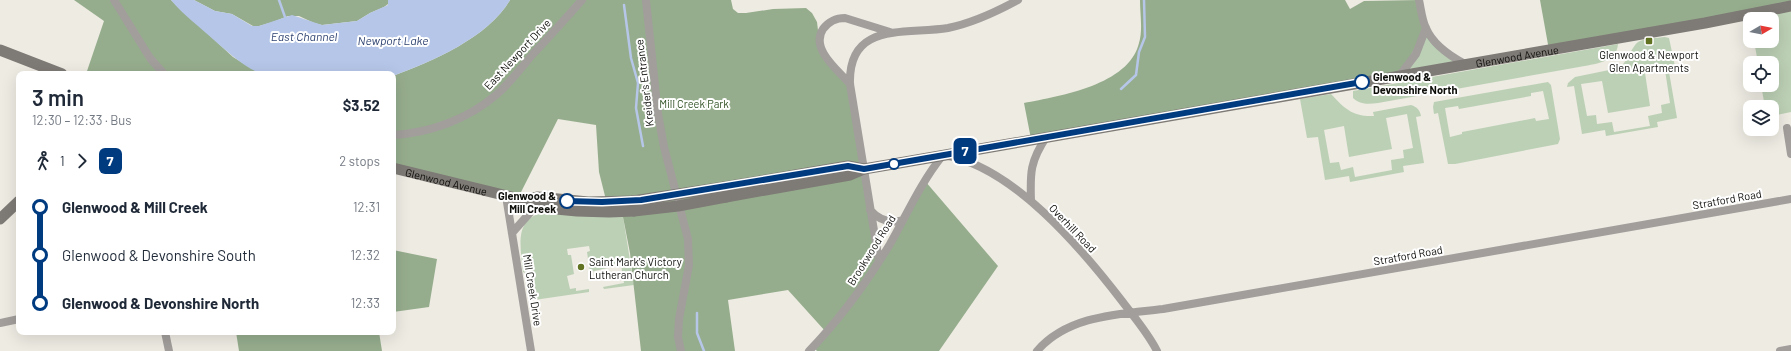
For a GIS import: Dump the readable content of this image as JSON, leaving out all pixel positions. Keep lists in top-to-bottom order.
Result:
{
  "streets": {
    "street": [
      "East Newport Drive",
      "Glenwood Avenue",
      "Kreider's Entrance",
      "Stratford Road",
      "Overhill Road",
      "Brookwood Road",
      "Mill Creek Drive"
    ]
  },
  "crossings": [
    ["Glenwood Avenue", "Overhill Road"],
    ["Glenwood Avenue", "Brookwood Road"],
    ["Glenwood Avenue", "Mill Creek Drive"],
    ["Stratford Road", "Overhill Road"],
    ["Overhill Road", "Brookwood Road"]
  ],
  "water": ["East Channel", "Newport Lake"],
  "parks": ["Mill Creek Park"],
  "places": {
    "transit": ["Glenwood & Newport Glen Apartments"],
    "other": ["Glenwood & Devonshire North", "Glenwood & Mill Creek", "Saint Mark's Victory Lutheran Church"]
  },
  "lines": ["bus line 7"],
  "north": "right",
  "page": {
    "on_map": "7",
    "heading": ["3 min", "12:30 – 12:33 · Bus", "$3.52"],
    "legs": ["1", "7", "2 stops"],
    "list": [
      {
        "name": "Glenwood & Mill Creek",
        "value": "12:31"
      },
      {
        "name": "Glenwood & Devonshire South",
        "value": "12:32"
      },
      {
        "name": "Glenwood & Devonshire North",
        "value": "12:33"
      }
    ]
  }
}
